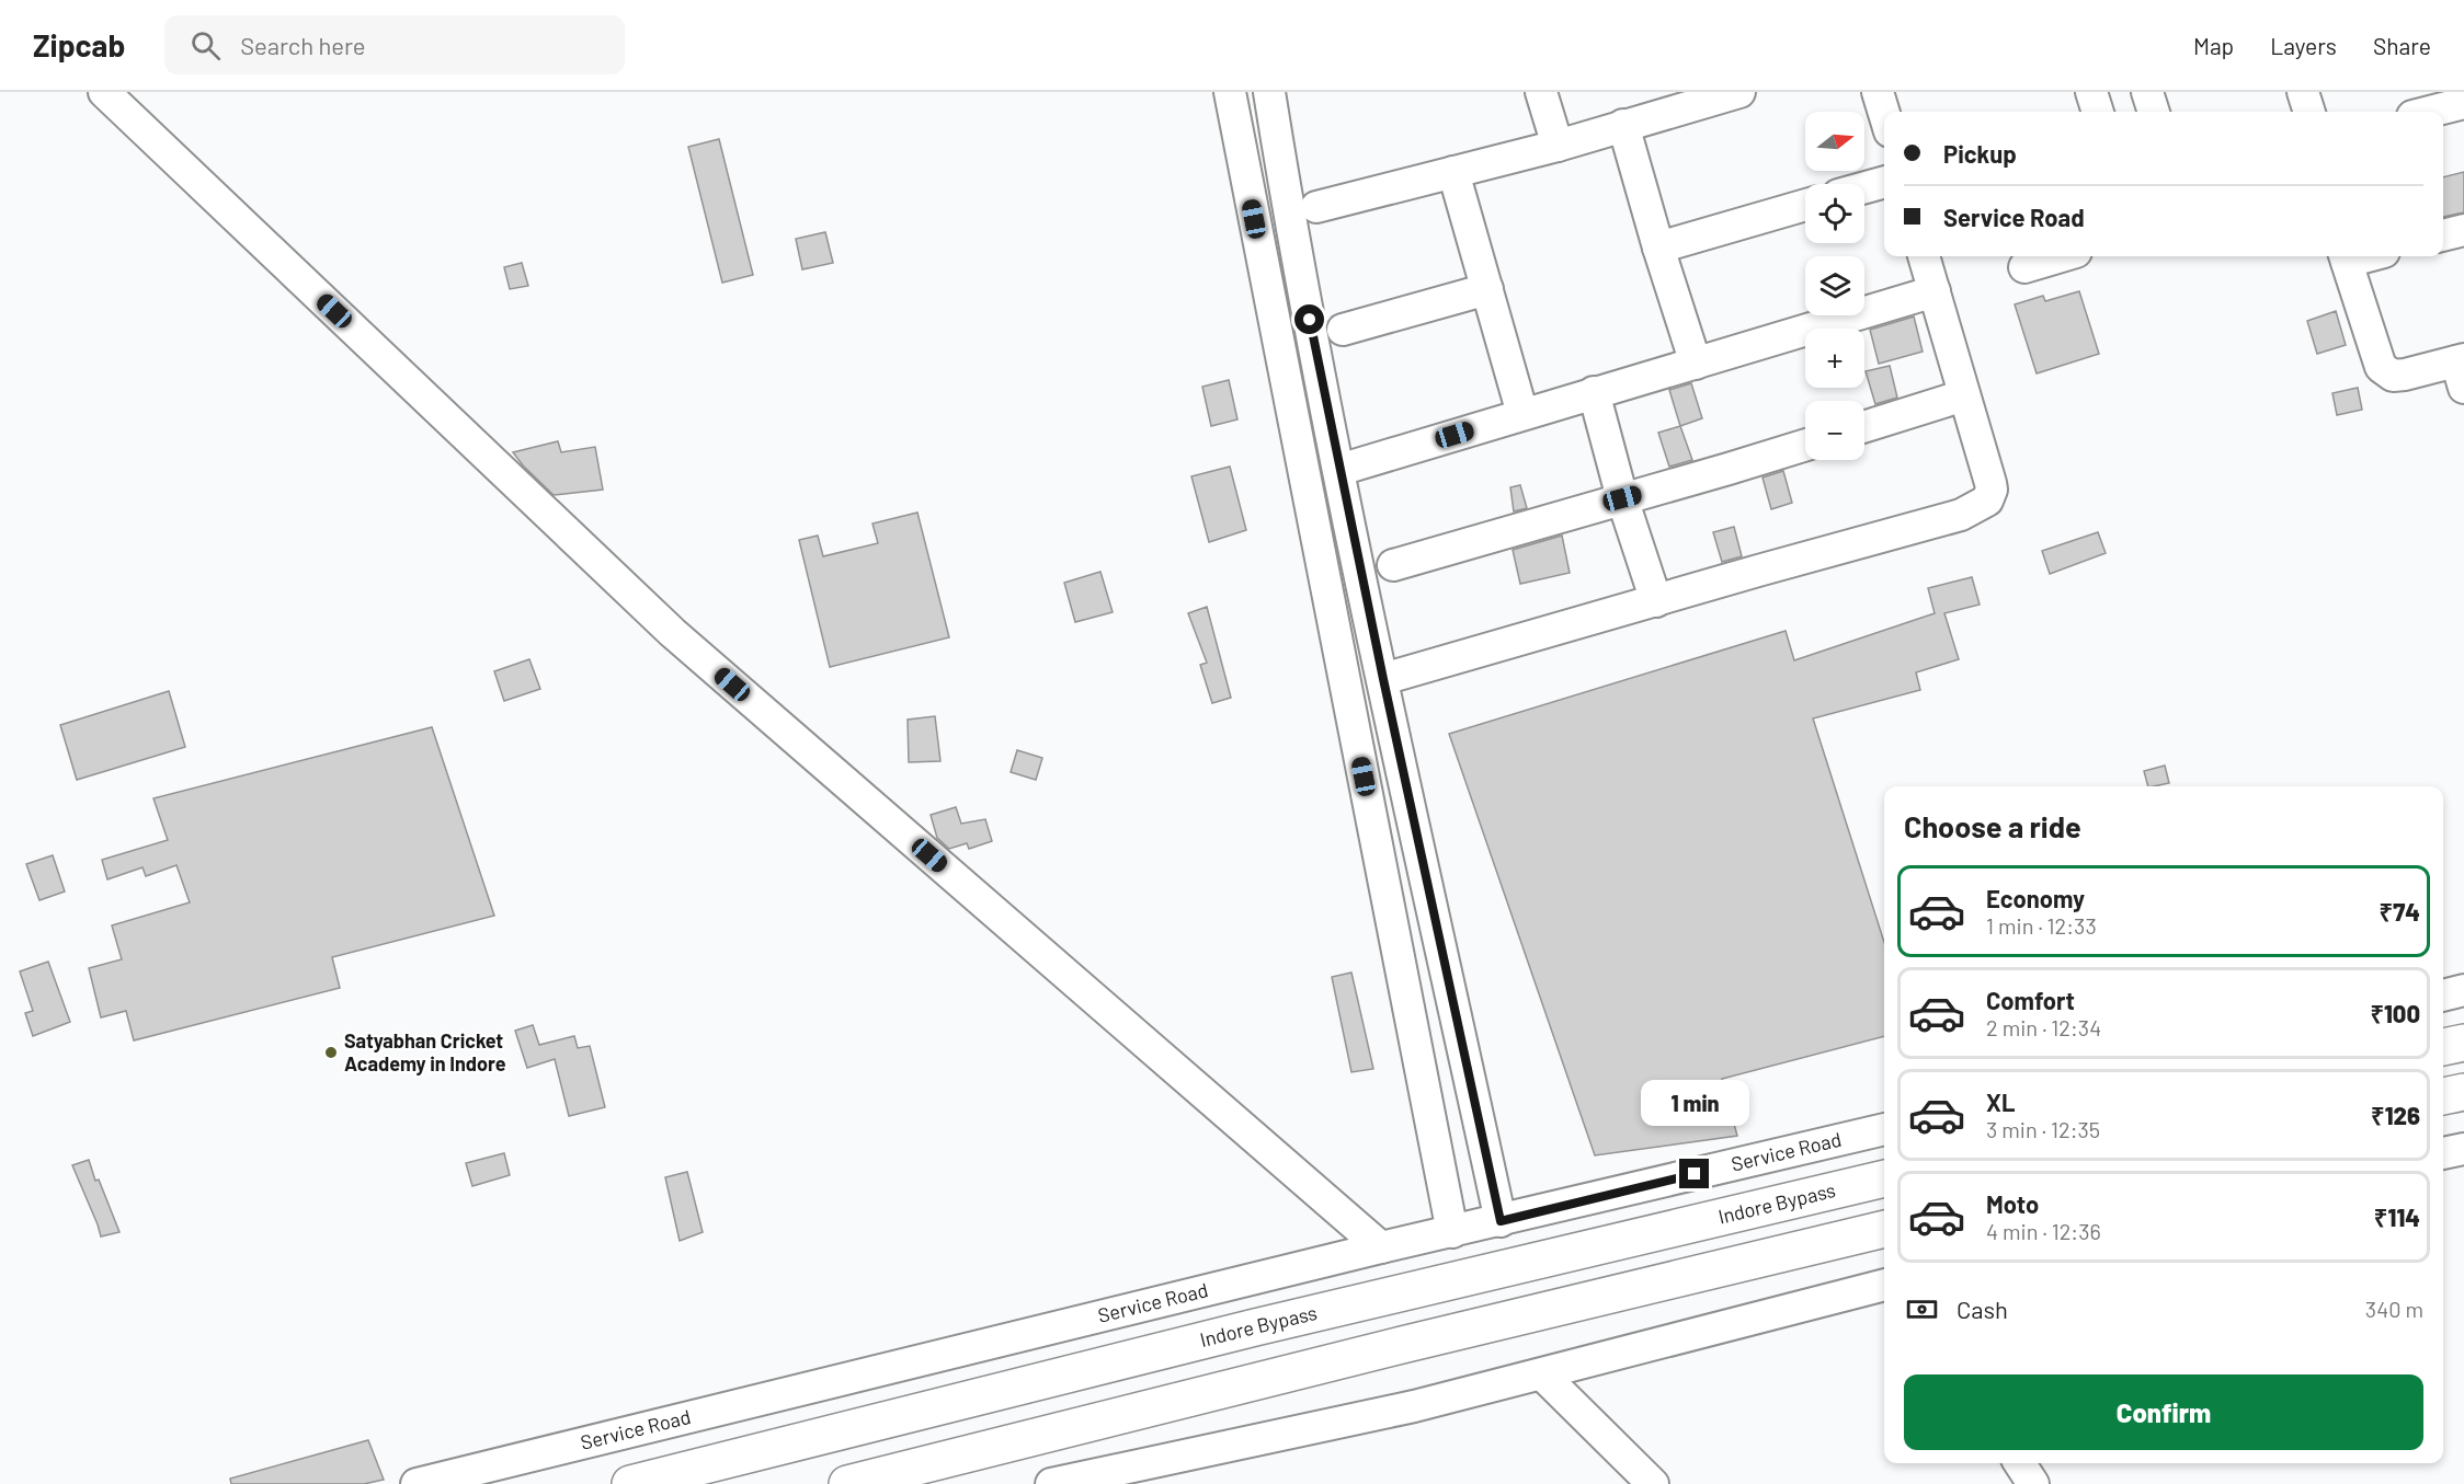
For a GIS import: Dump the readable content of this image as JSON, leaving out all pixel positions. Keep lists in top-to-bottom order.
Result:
{
  "streets": {
    "highway": ["Indore Bypass"],
    "street": ["Service Road"]
  },
  "places": ["Satyabhan Cricket Academy in Indore"],
  "north": "right",
  "page": {
    "header": "Zipcab",
    "search": "Search here",
    "nav": ["Map", "Layers", "Share"],
    "map_buttons": ["+", "−"],
    "banner": ["Pickup", "Service Road"],
    "heading": "Choose a ride",
    "list": [
      {
        "name": "Economy",
        "note": "1 min · 12:33",
        "value": "₹74"
      },
      {
        "name": "Comfort",
        "note": "2 min · 12:34",
        "value": "₹100"
      },
      {
        "name": "XL",
        "note": "3 min · 12:35",
        "value": "₹126"
      },
      {
        "name": "Moto",
        "note": "4 min · 12:36",
        "value": "₹114"
      }
    ],
    "bubble": "1 min",
    "pay": ["Cash", "340 m"],
    "buttons": "Confirm"
  }
}
